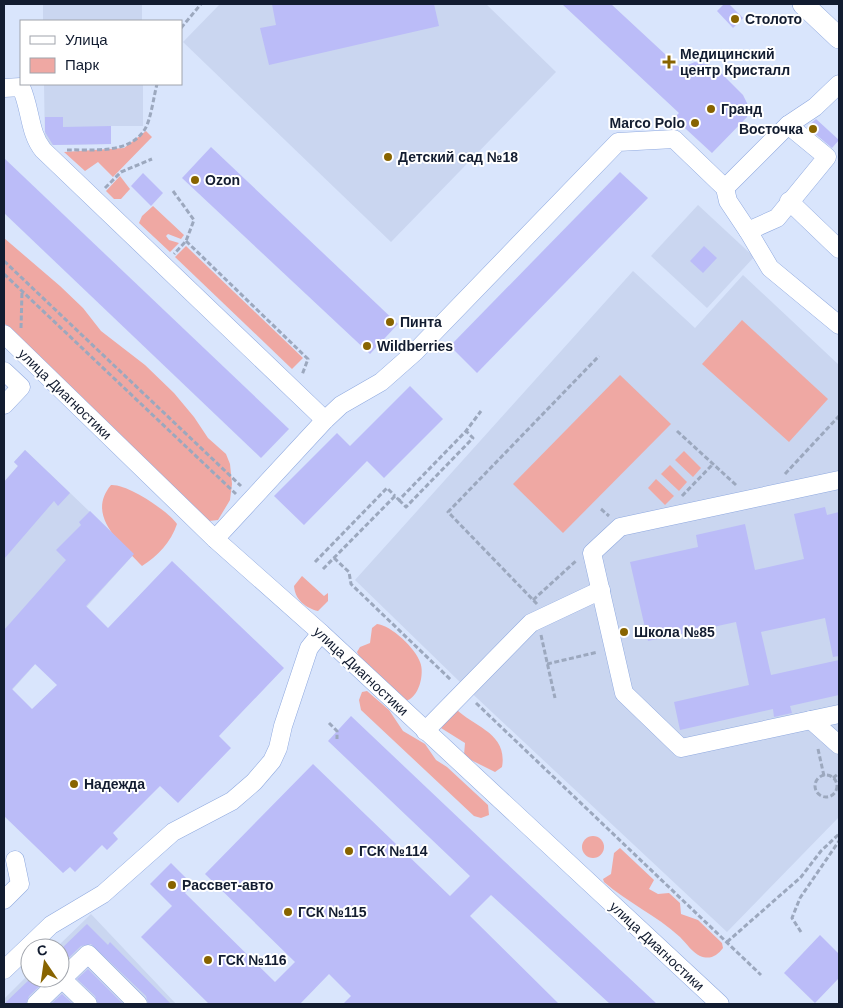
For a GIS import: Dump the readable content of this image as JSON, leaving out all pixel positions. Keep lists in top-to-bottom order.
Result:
{
  "streets": {
    "street": ["улица Диагностики"]
  },
  "places": {
    "other": [
      "Столото",
      "Гранд",
      "Marco Polo",
      "Восточка",
      "Детский сад №18",
      "Ozon",
      "Пинта",
      "Wildberries",
      "Школа №85",
      "Надежда",
      "ГСК №114",
      "Рассвет-авто",
      "ГСК №115",
      "ГСК №116"
    ],
    "health": ["Медицинский центр Кристалл"]
  },
  "legend": ["Улица", "Парк"],
  "north": "top"
}
